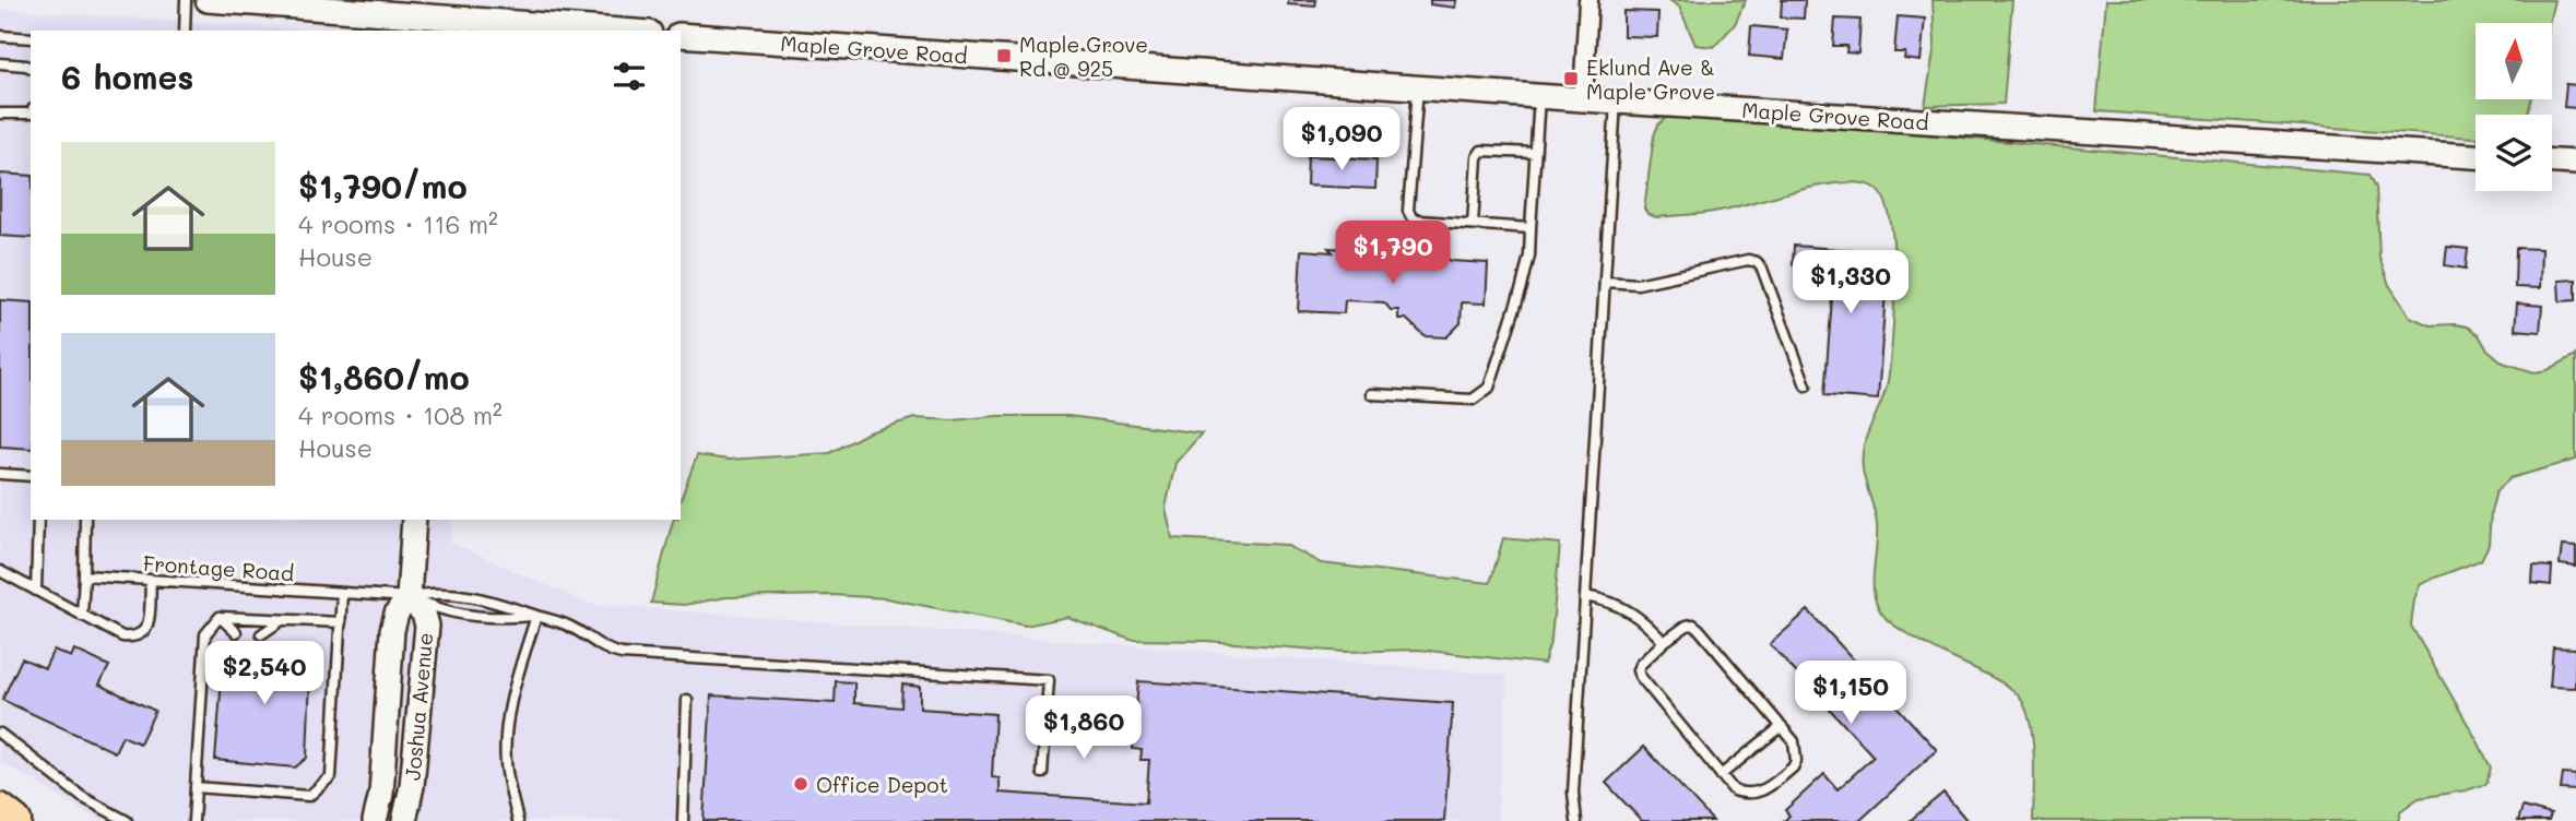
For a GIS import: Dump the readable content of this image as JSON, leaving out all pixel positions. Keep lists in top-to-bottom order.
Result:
{
  "streets": {
    "street": ["Maple Grove Road", "Joshua Avenue"],
    "lane": ["Frontage Road"]
  },
  "crossings": [
    ["Frontage Road", "Joshua Avenue"]
  ],
  "places": {
    "transit": ["Maple Grove Rd @ 925", "Eklund Ave & Maple Grove"],
    "other": ["Office Depot"]
  },
  "north": "top",
  "page": {
    "heading": "6 homes",
    "price": [
      "$1,090",
      "$1,790",
      "$1,330",
      "$2,540",
      "$1,150",
      "$1,860"
    ],
    "list": [
      {
        "name": "$1,790/mo",
        "note": "4 rooms · 116 m² · House"
      },
      {
        "name": "$1,860/mo",
        "note": "4 rooms · 108 m² · House"
      }
    ]
  }
}
